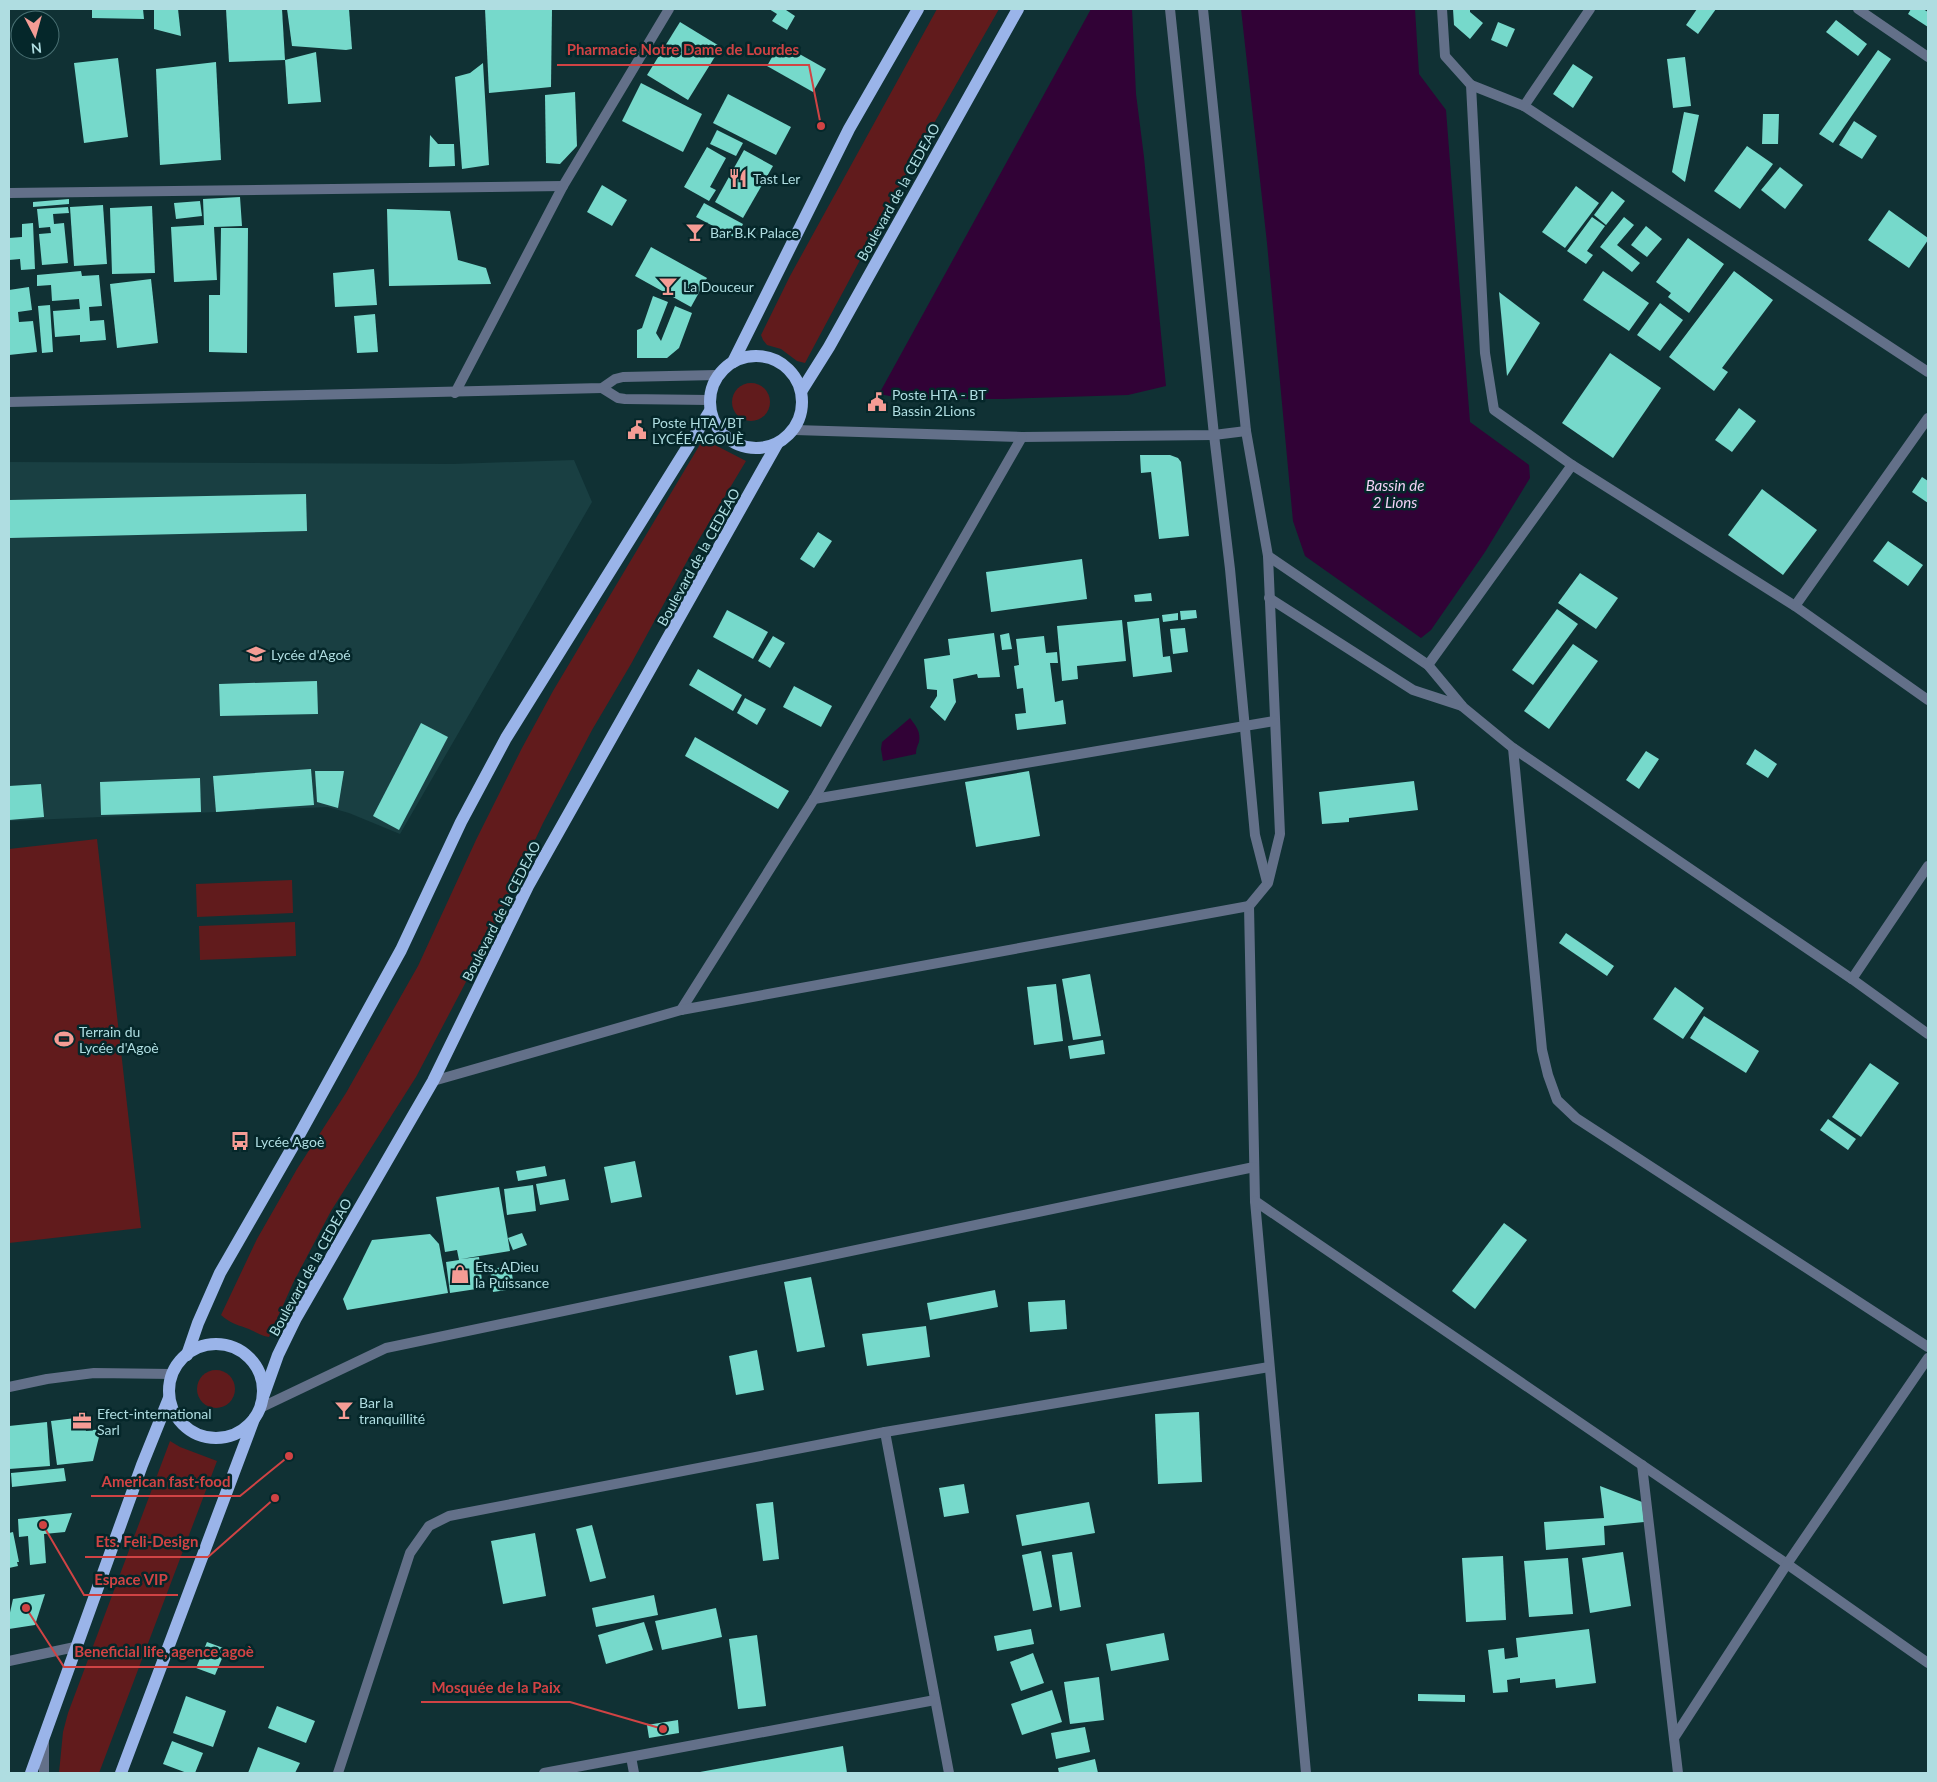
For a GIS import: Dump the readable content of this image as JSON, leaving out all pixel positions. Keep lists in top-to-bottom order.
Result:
{
  "streets": {
    "main road": ["Boulevard de la CEDEAO"]
  },
  "water": ["Bassin de 2 Lions"],
  "places": {
    "other": [
      "Pharmacie Notre Dame de Lourdes",
      "American fast-food",
      "Ets. Feli-Design",
      "Espace VIP",
      "Beneficial life, agence agoè",
      "Mosquée de la Paix"
    ],
    "restaurant": ["Tast Ler"],
    "bar": ["Bar B.K Palace", "La Douceur", "Bar la tranquillité"],
    "public building": ["Poste HTA - BT Bassin 2Lions", "Poste HTA /BT LYCÉE AGOUÈ"],
    "school or university": ["Lycée d'Agoé"],
    "sports": ["Terrain du Lycée d'Agoè"],
    "bus stop": ["Lycée Agoè"],
    "shop": ["Ets. ADieu la Puissance"],
    "office": ["Efect-international Sarl"]
  },
  "north": "bottom"
}
